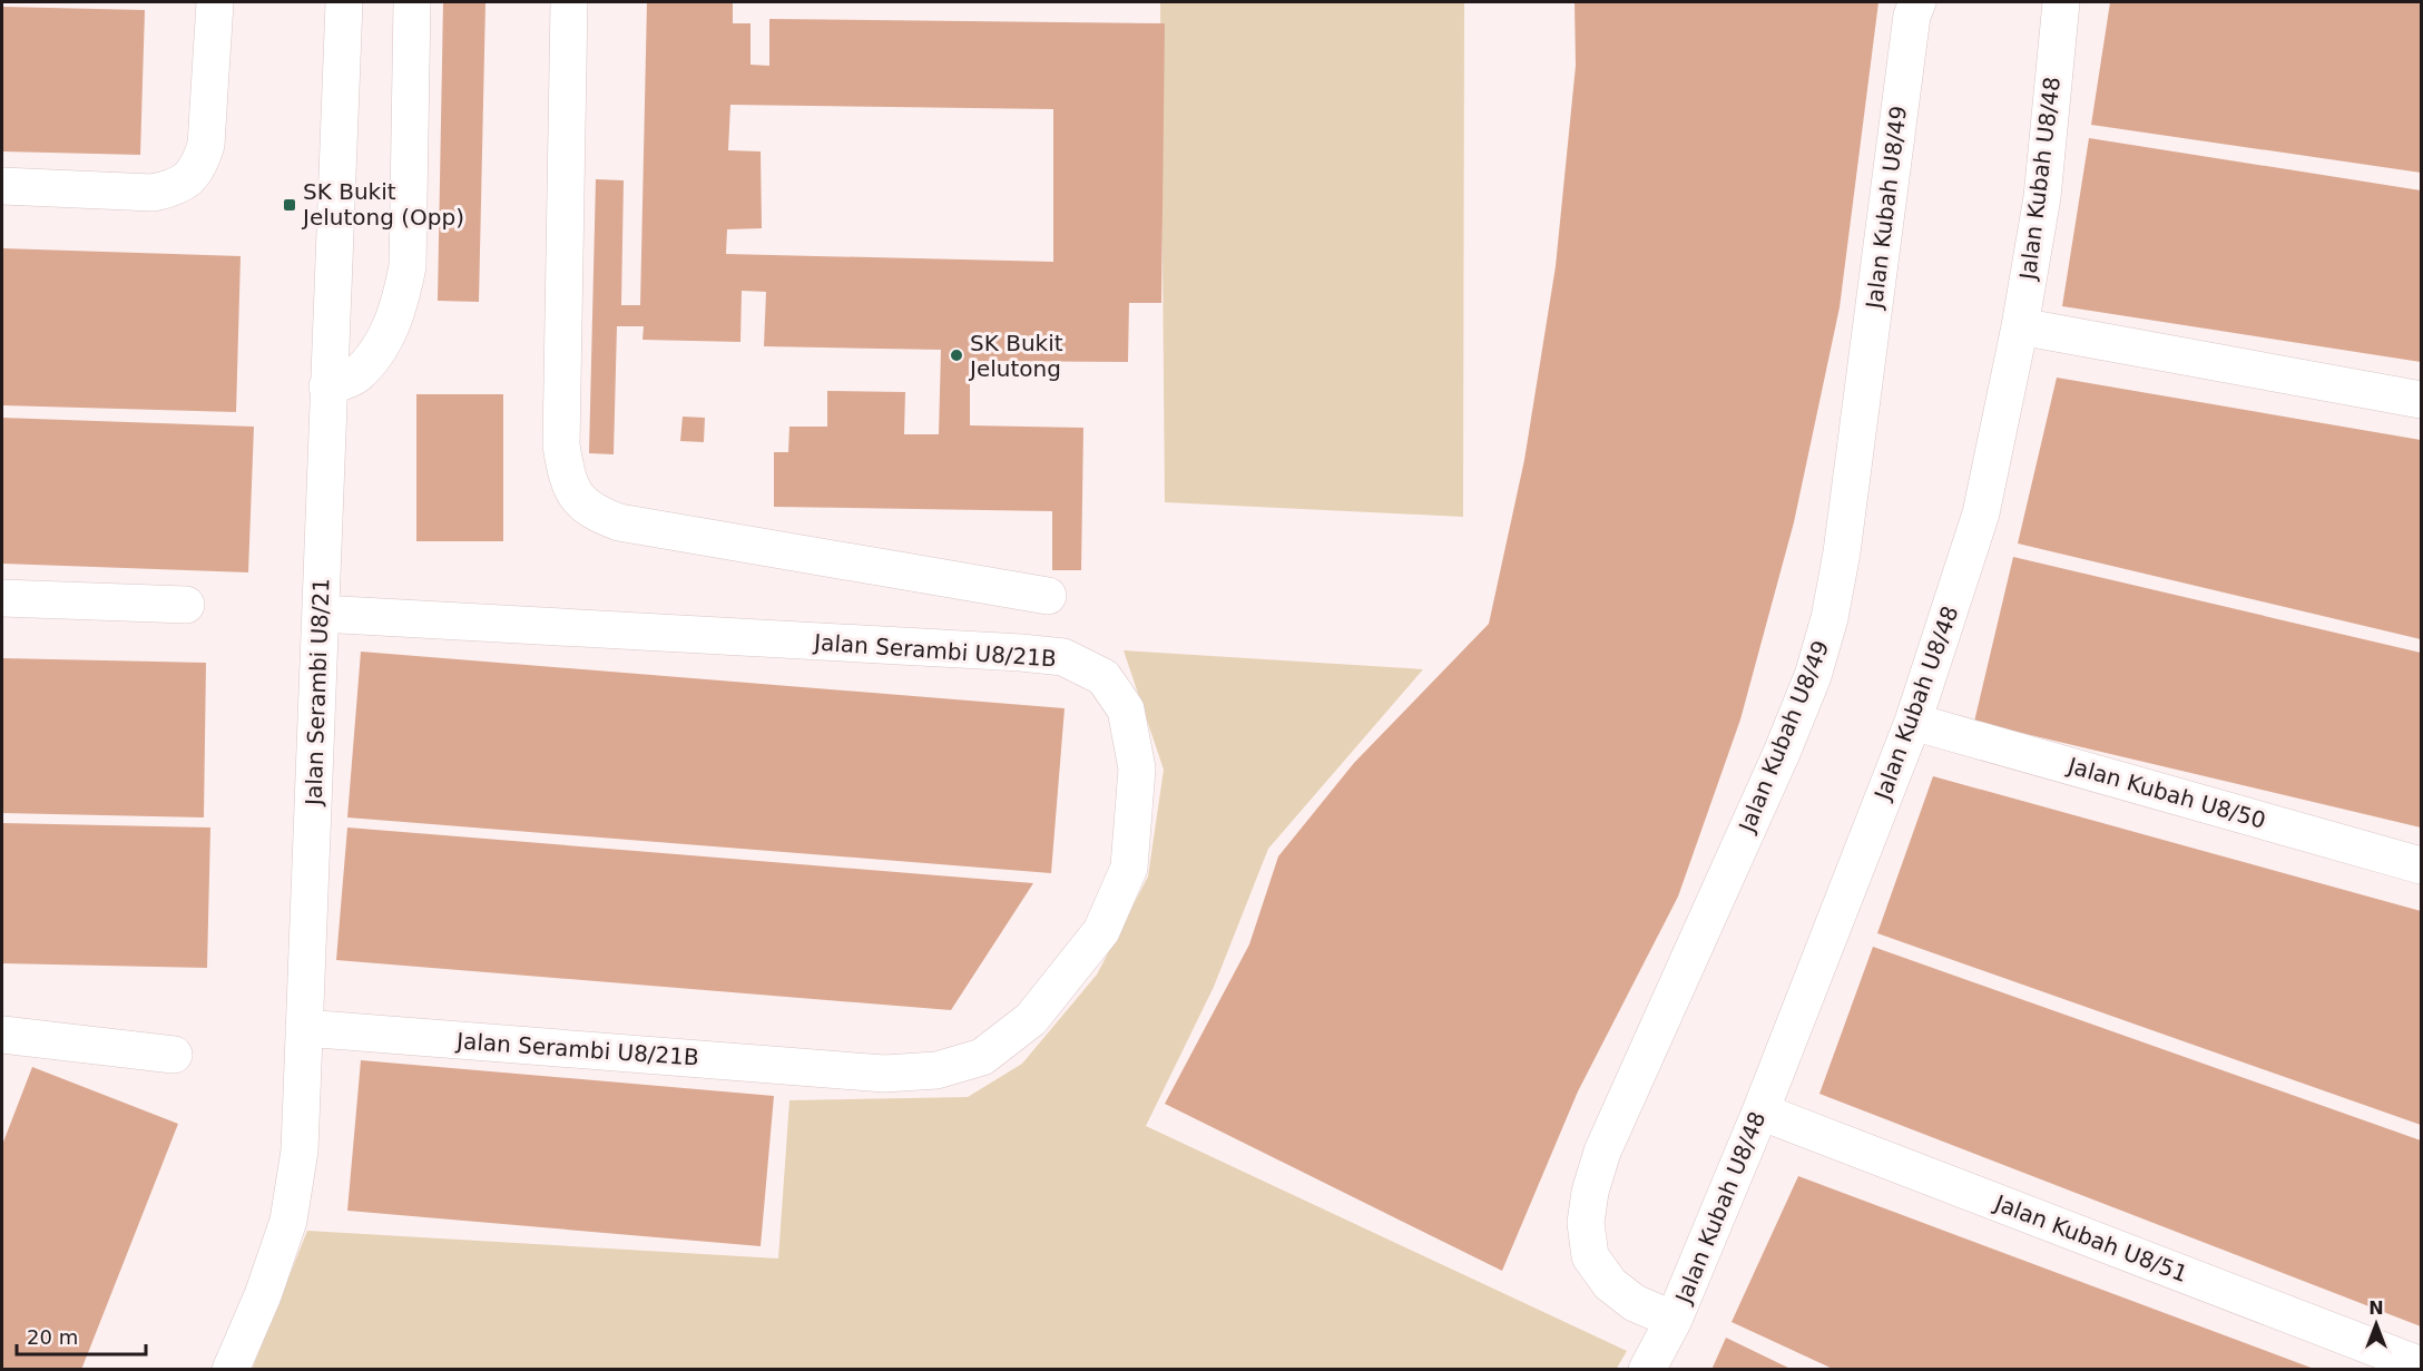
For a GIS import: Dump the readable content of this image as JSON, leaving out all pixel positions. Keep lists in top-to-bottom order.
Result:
{
  "streets": {
    "street": [
      "Jalan Kubah U8/48",
      "Jalan Kubah U8/49",
      "Jalan Serambi U8/21B",
      "Jalan Serambi U8/21",
      "Jalan Kubah U8/50",
      "Jalan Kubah U8/51"
    ]
  },
  "crossings": [
    ["Jalan Kubah U8/48", "Jalan Kubah U8/49"],
    ["Jalan Kubah U8/48", "Jalan Kubah U8/50"],
    ["Jalan Kubah U8/48", "Jalan Kubah U8/51"],
    ["Jalan Serambi U8/21B", "Jalan Serambi U8/21"]
  ],
  "places": {
    "transit": ["SK Bukit Jelutong (Opp)"],
    "other": ["SK Bukit Jelutong"]
  },
  "scale_bar": "20 m",
  "north": "top"
}
